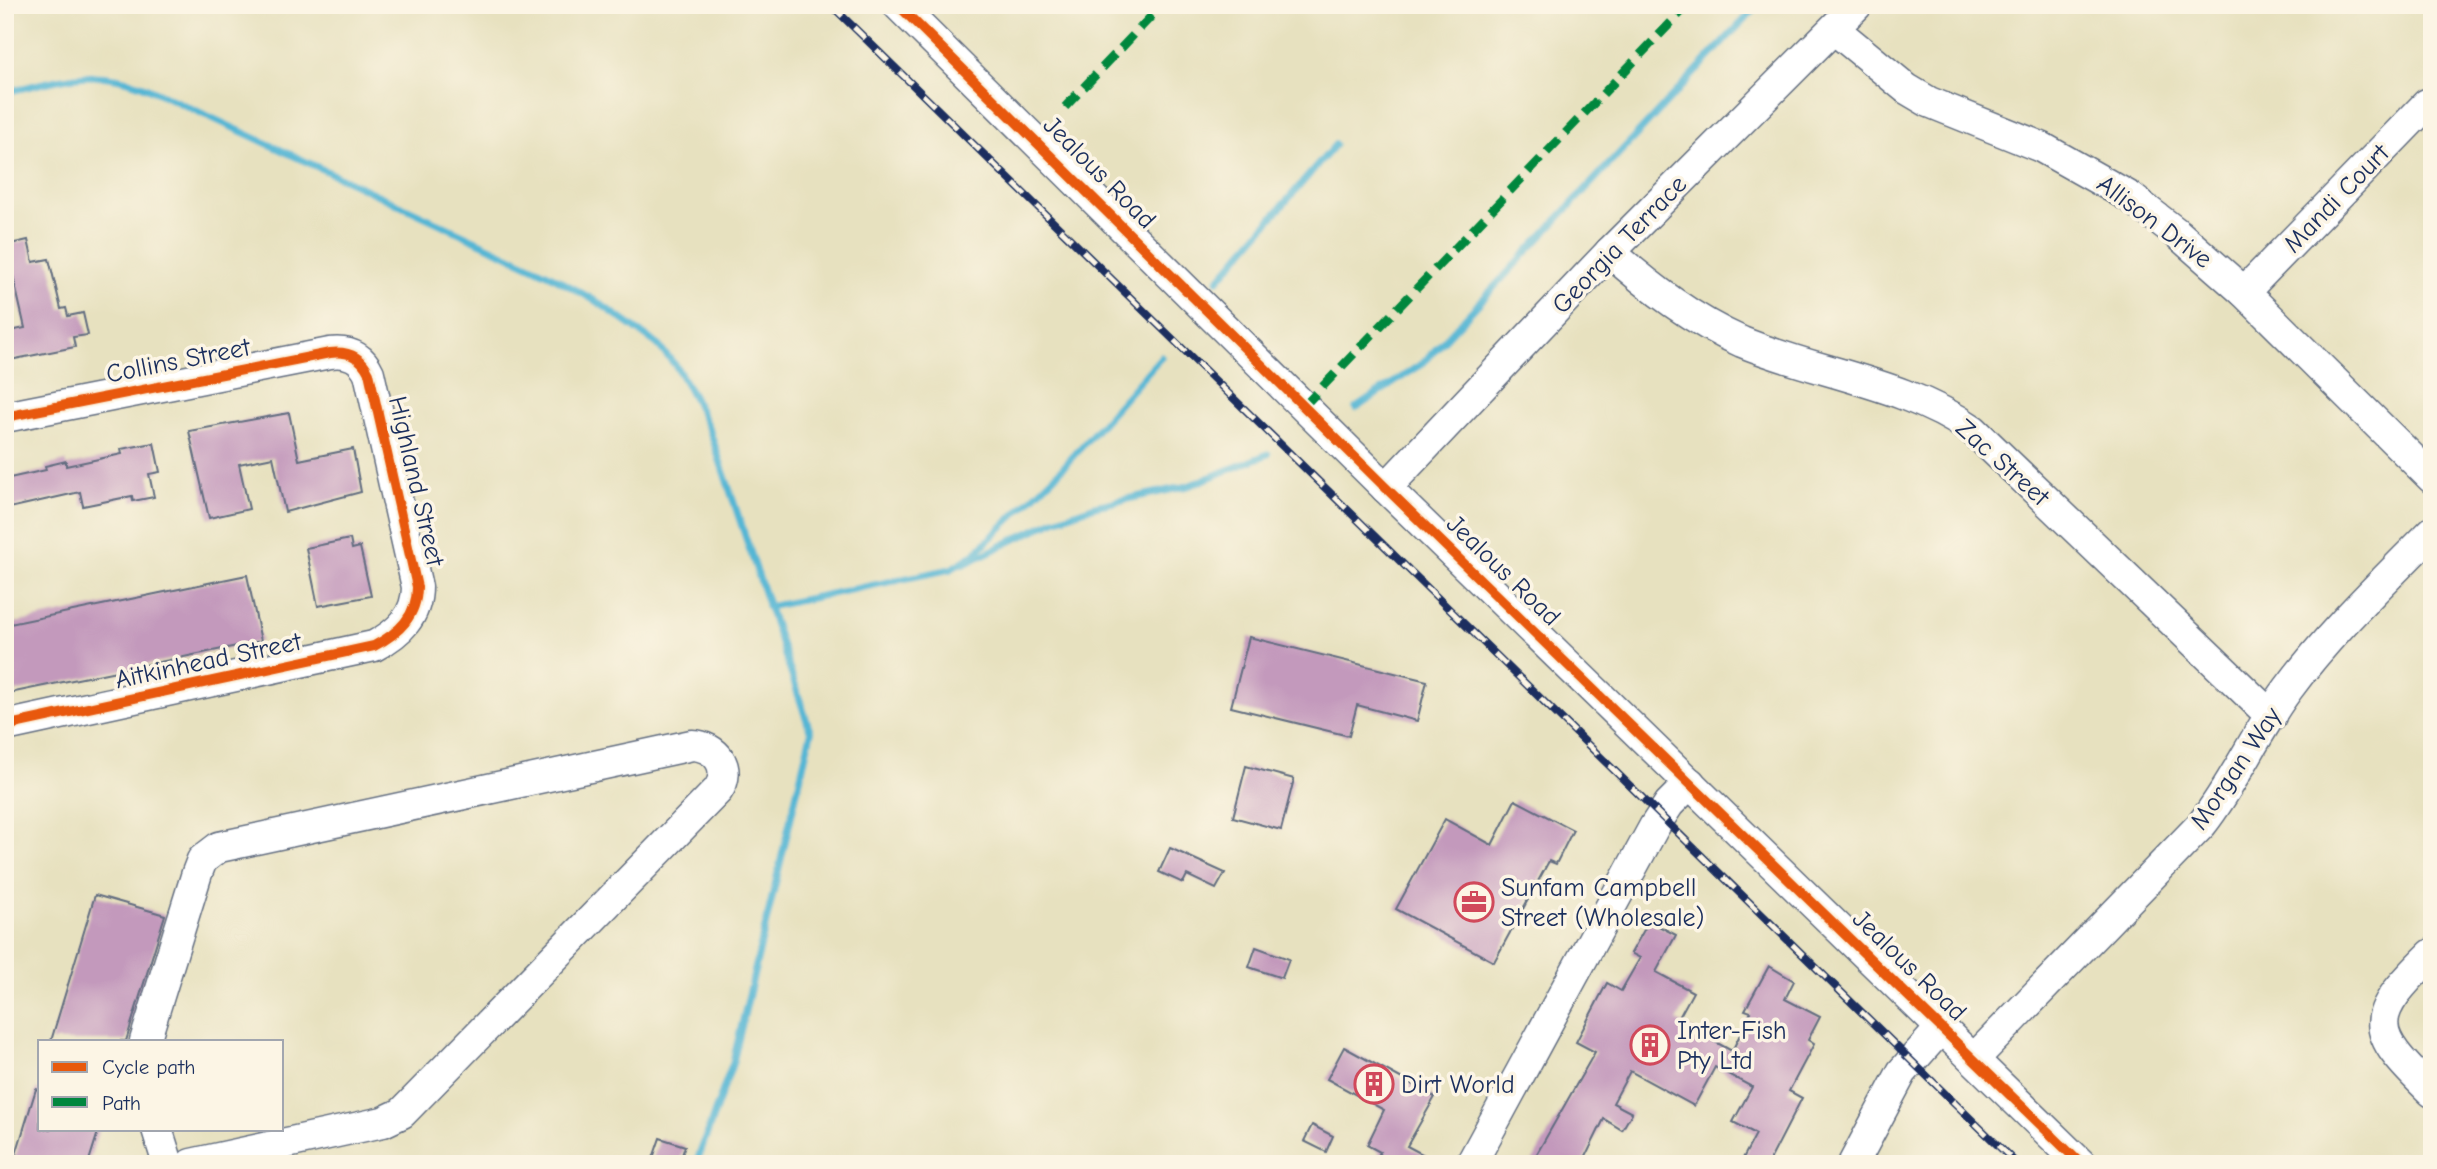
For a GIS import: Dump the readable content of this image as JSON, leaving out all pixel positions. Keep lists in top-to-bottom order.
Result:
{
  "streets": {
    "street": [
      "Jealous Road",
      "Mandi Court",
      "Allison Drive",
      "Georgia Terrace",
      "Collins Street",
      "Zac Street",
      "Highland Street",
      "Aitkinhead Street",
      "Morgan Way"
    ]
  },
  "crossings": [
    ["Jealous Road", "Georgia Terrace"],
    ["Jealous Road", "Morgan Way"],
    ["Mandi Court", "Allison Drive"],
    ["Allison Drive", "Georgia Terrace"],
    ["Georgia Terrace", "Zac Street"],
    ["Collins Street", "Highland Street"],
    ["Zac Street", "Morgan Way"],
    ["Highland Street", "Aitkinhead Street"]
  ],
  "places": {
    "office": ["Sunfam Campbell Street (Wholesale)"],
    "building": ["Inter-Fish Pty Ltd", "Dirt World"]
  },
  "legend": ["Cycle path", "Path"]
}
